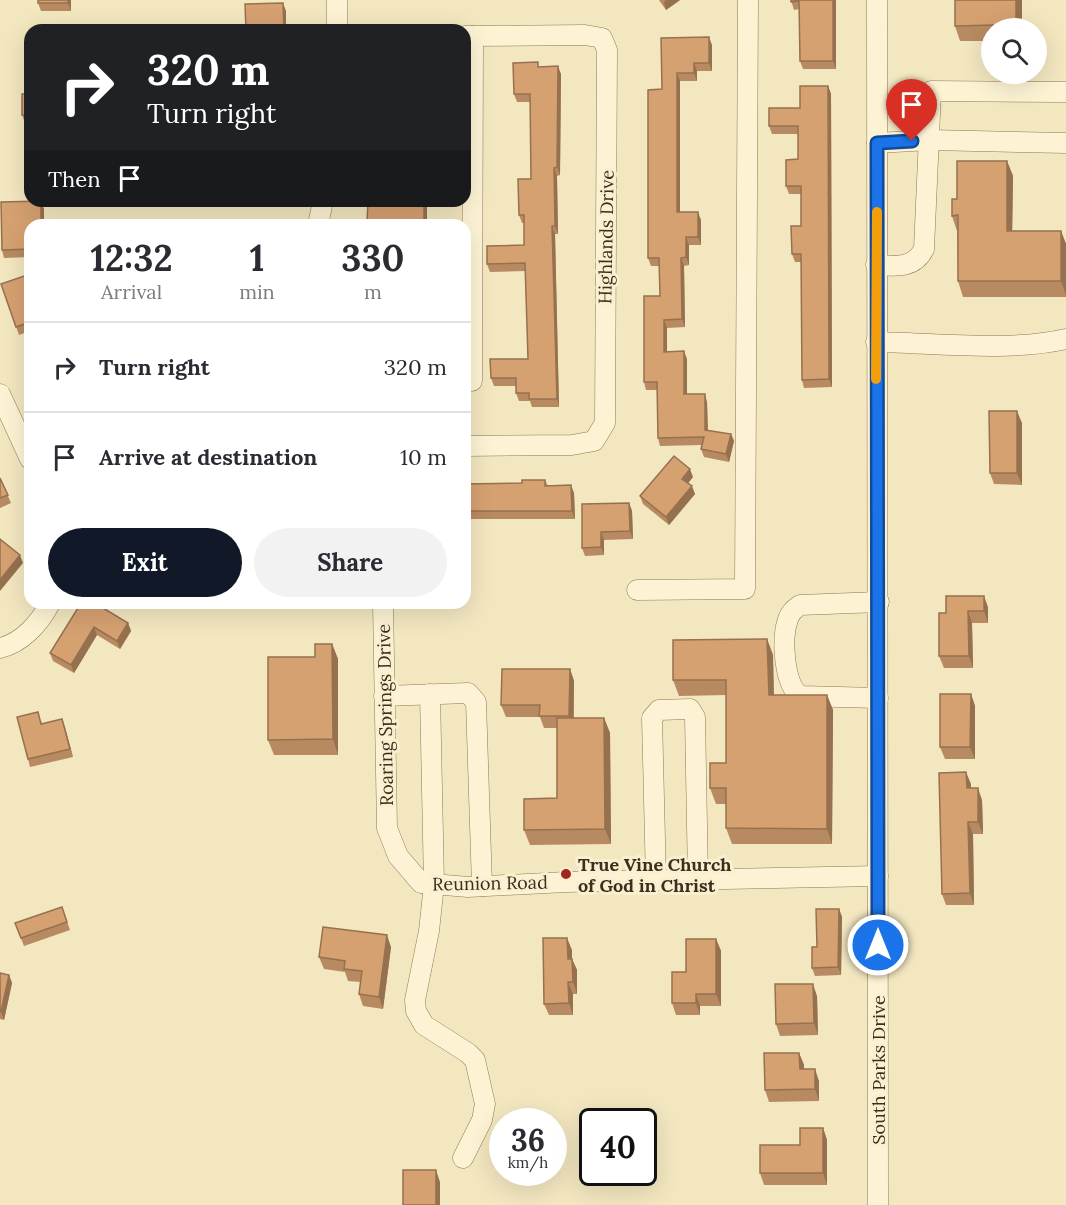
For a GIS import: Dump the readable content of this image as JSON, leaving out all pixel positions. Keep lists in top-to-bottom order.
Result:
{
  "streets": {
    "street": [
      "Highlands Drive",
      "Roaring Springs Drive",
      "Reunion Road",
      "South Parks Drive"
    ]
  },
  "crossings": [
    ["Roaring Springs Drive", "Reunion Road"],
    ["Reunion Road", "South Parks Drive"]
  ],
  "places": ["True Vine Church of God in Christ"],
  "page": {
    "turn": ["320 m", "Turn right"],
    "then": "Then",
    "eta": [
      "12:32",
      "Arrival",
      "1",
      "min",
      "330",
      "m"
    ],
    "list": [
      {
        "name": "Turn right",
        "value": "320 m"
      },
      {
        "name": "Arrive at destination",
        "value": "10 m"
      }
    ],
    "buttons": ["Exit", "Share"],
    "speed": "36 km/h",
    "limit": "40"
  }
}
